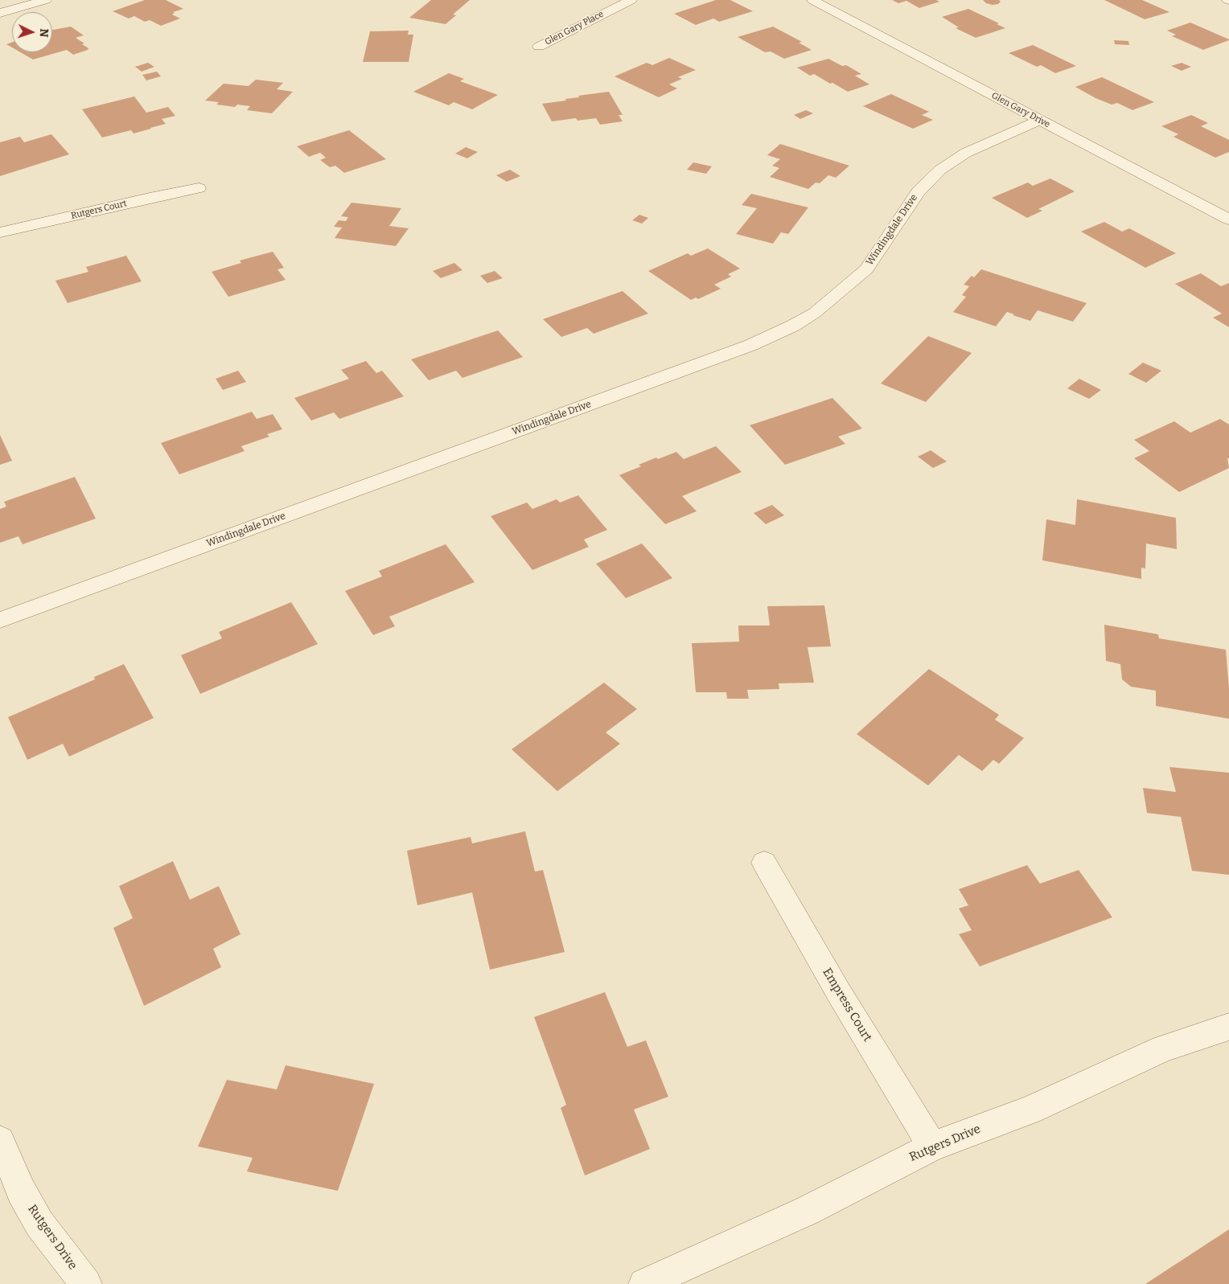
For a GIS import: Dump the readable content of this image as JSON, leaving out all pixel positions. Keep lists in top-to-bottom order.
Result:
{
  "streets": {
    "street": [
      "Glen Gary Place",
      "Glen Gary Drive",
      "Rutgers Court",
      "Windingdale Drive",
      "Empress Court",
      "Rutgers Drive"
    ]
  },
  "crossings": [
    ["Glen Gary Drive", "Windingdale Drive"],
    ["Empress Court", "Rutgers Drive"]
  ],
  "north": "right"
}
